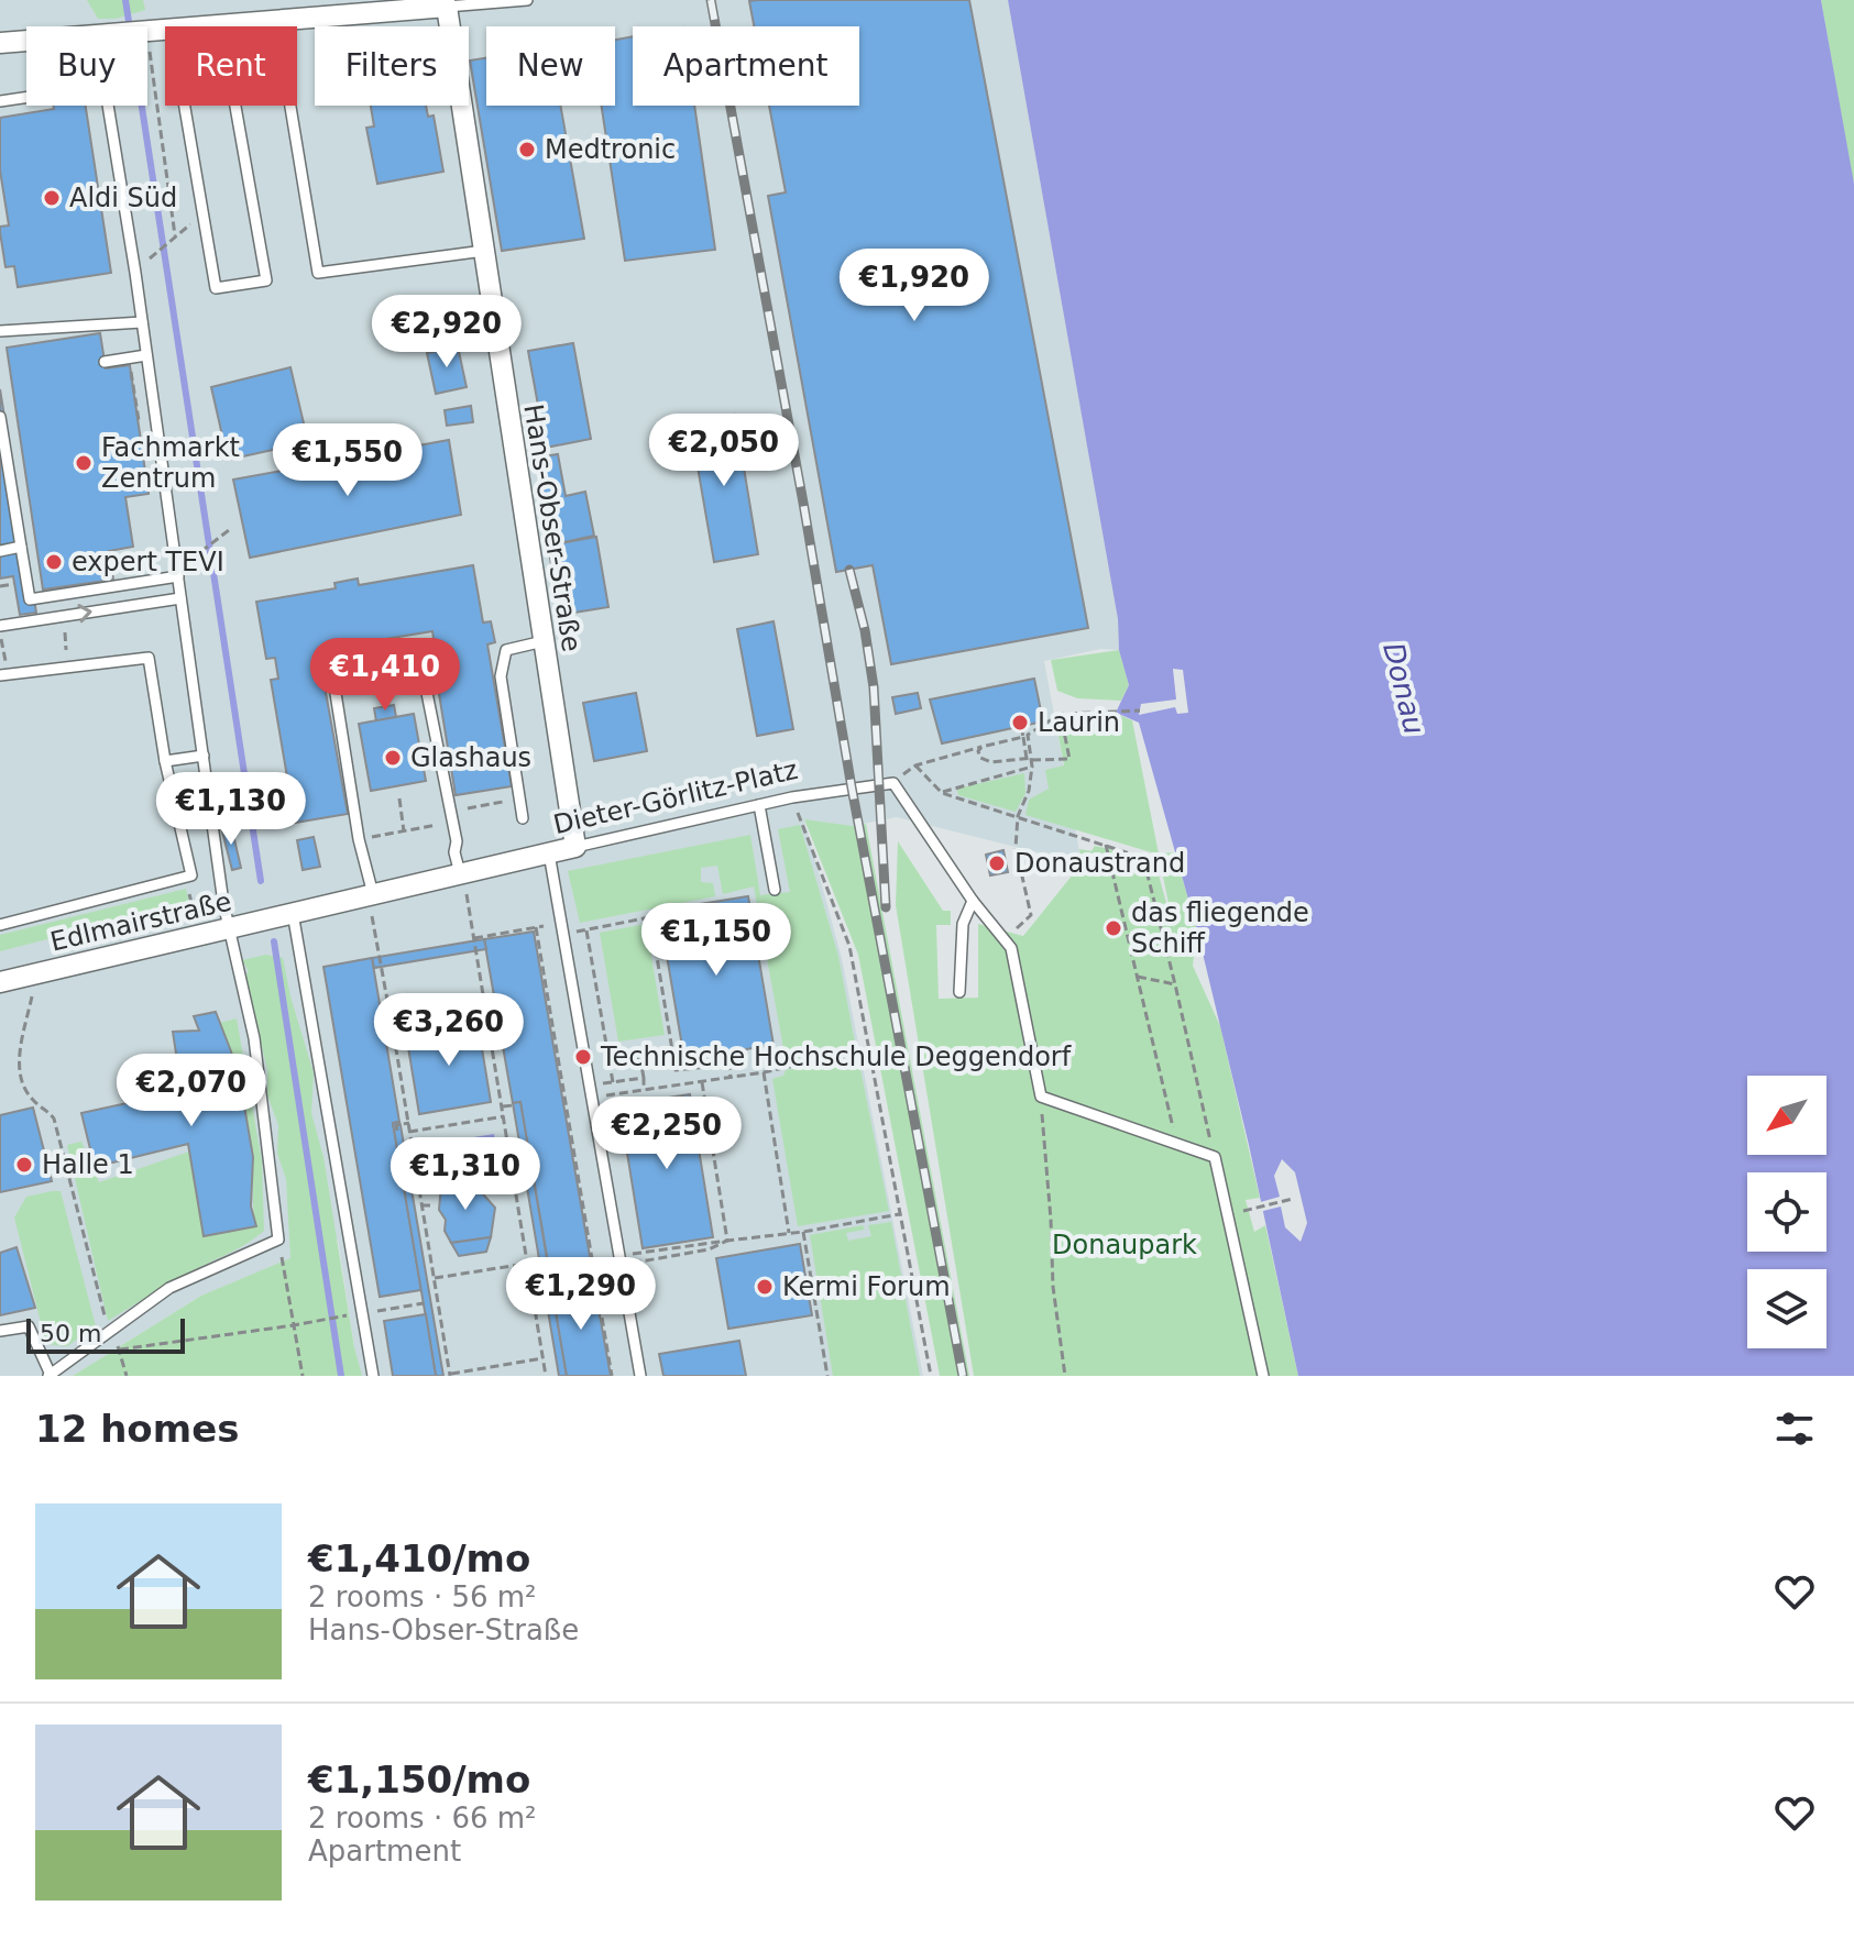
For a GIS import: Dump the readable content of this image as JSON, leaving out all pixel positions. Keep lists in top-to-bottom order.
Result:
{
  "streets": {
    "street": ["Hans-Obser-Straße", "Dieter-Görlitz-Platz", "Edlmairstraße"]
  },
  "crossings": [
    ["Hans-Obser-Straße", "Dieter-Görlitz-Platz"],
    ["Dieter-Görlitz-Platz", "Edlmairstraße"]
  ],
  "water": ["Donau"],
  "parks": ["Donaupark"],
  "places": [
    "Medtronic",
    "Aldi Süd",
    "Fachmarkt Zentrum",
    "expert TEVI",
    "Laurin",
    "Glashaus",
    "Donaustrand",
    "das fliegende Schiff",
    "Technische Hochschule Deggendorf",
    "Halle 1",
    "Kermi Forum"
  ],
  "scale_bar": "50 m",
  "north": "bottom left",
  "page": {
    "chip": [
      "Buy",
      "Rent",
      "Filters",
      "New",
      "Apartment"
    ],
    "price": [
      "€1,920",
      "€2,920",
      "€2,050",
      "€1,550",
      "€1,410",
      "€1,130",
      "€1,150",
      "€3,260",
      "€2,070",
      "€2,250",
      "€1,310",
      "€1,290"
    ],
    "scale": "50 m",
    "heading": "12 homes",
    "list": [
      {
        "name": "€1,410/mo",
        "note": "2 rooms · 56 m² · Hans-Obser-Straße"
      },
      {
        "name": "€1,150/mo",
        "note": "2 rooms · 66 m² · Apartment"
      }
    ]
  }
}
